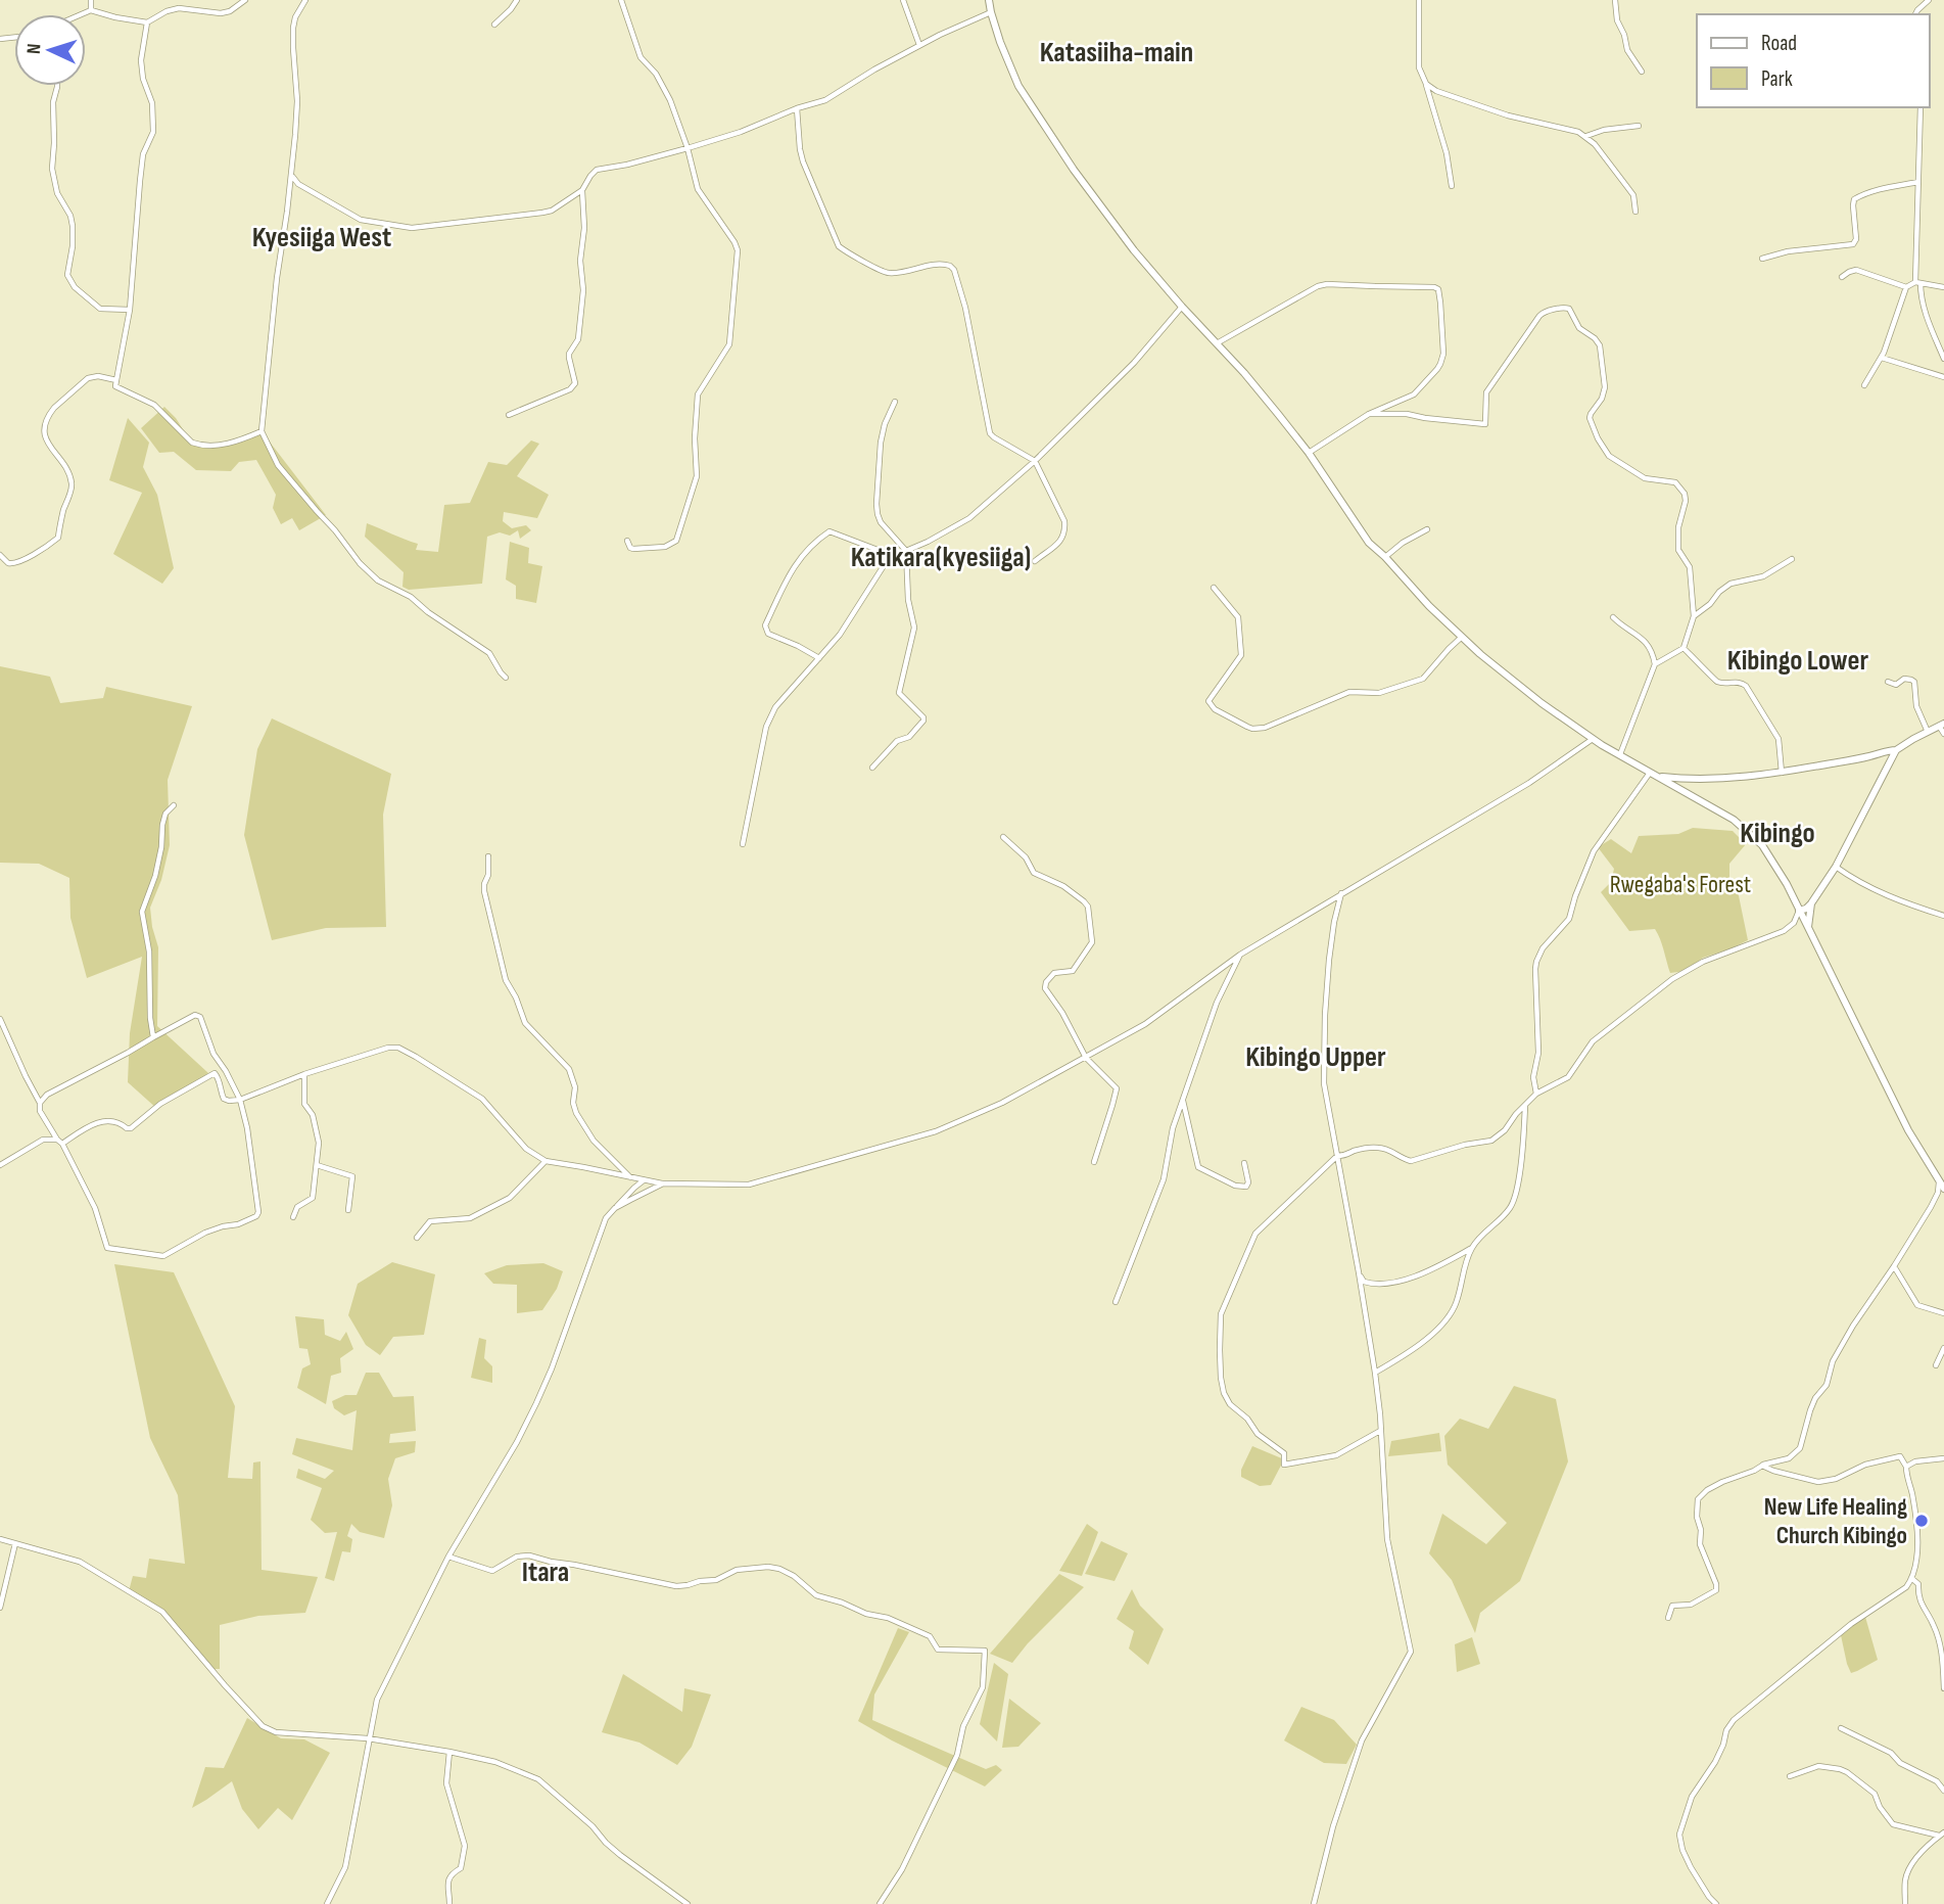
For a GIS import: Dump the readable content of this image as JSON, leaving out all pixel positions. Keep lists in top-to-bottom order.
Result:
{
  "districts": [
    "Katasiiha-main",
    "Kyesiiga West",
    "Katikara(kyesiiga)",
    "Kibingo Lower",
    "Kibingo",
    "Kibingo Upper",
    "Itara"
  ],
  "parks": ["Rwegaba's Forest"],
  "places": ["New Life Healing Church Kibingo"],
  "legend": ["Road", "Park"],
  "north": "left"
}
